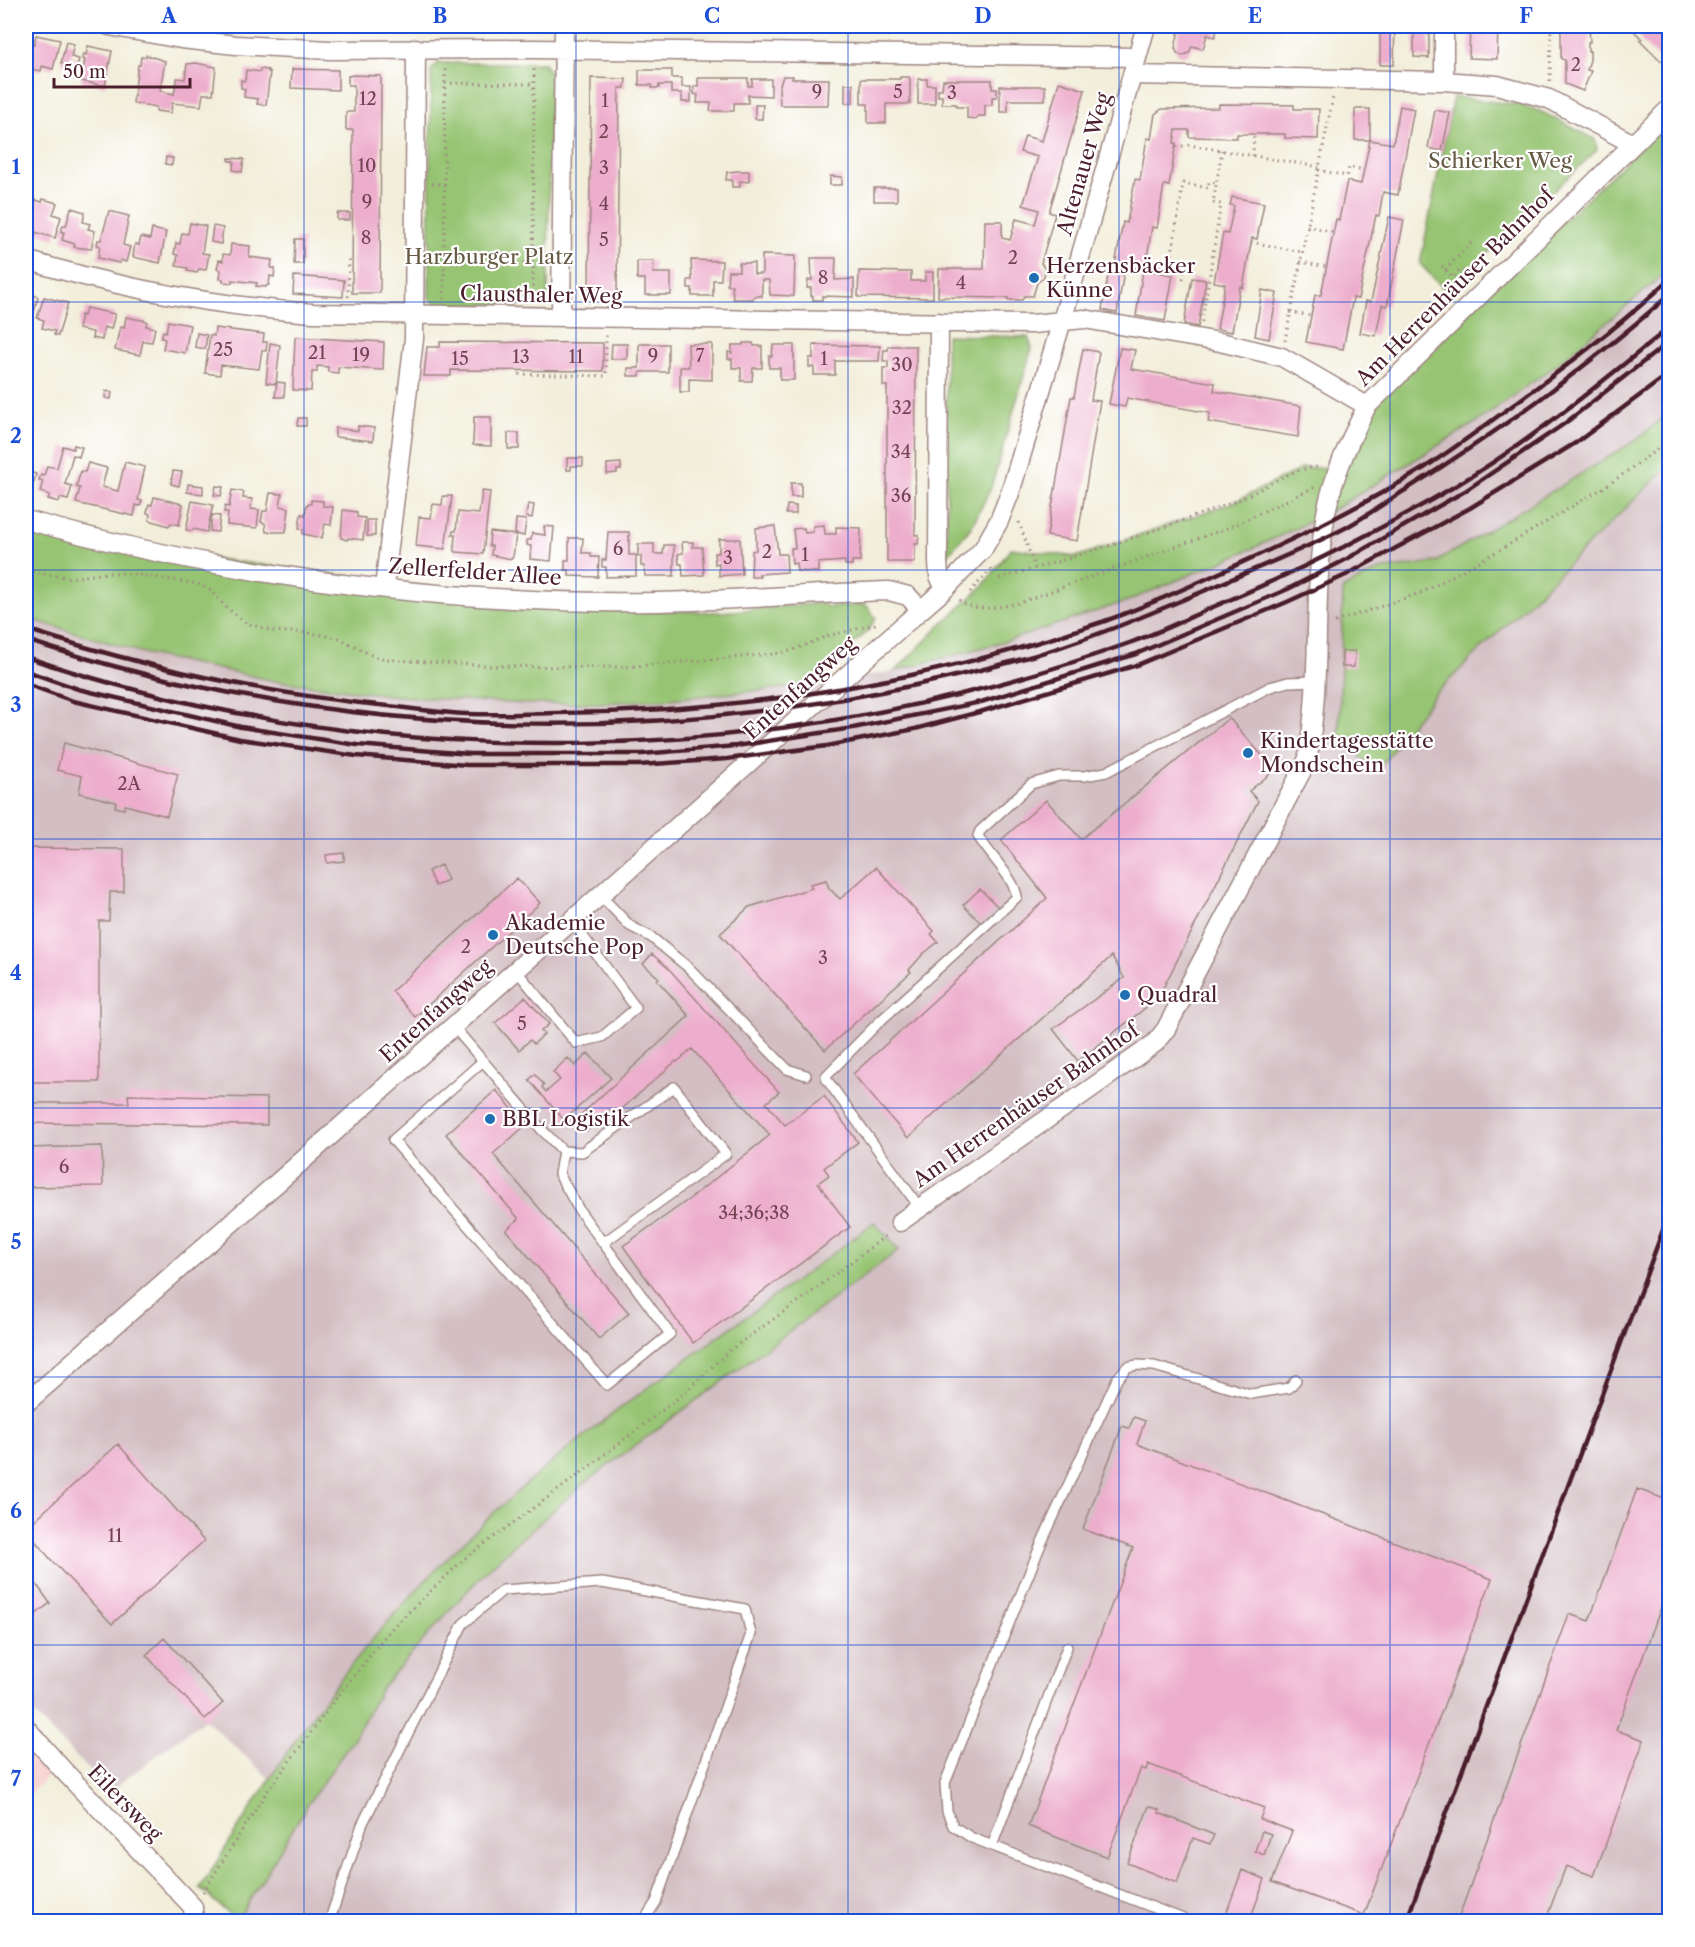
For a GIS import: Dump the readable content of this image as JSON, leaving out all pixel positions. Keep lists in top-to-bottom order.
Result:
{
  "streets": {
    "street": [
      "Altenauer Weg",
      "Am Herrenhäuser Bahnhof",
      "Clausthaler Weg",
      "Zellerfelder Allee",
      "Entenfangweg",
      "Eilersweg"
    ]
  },
  "crossings": [
    ["Altenauer Weg", "Clausthaler Weg"],
    ["Altenauer Weg", "Entenfangweg"],
    ["Am Herrenhäuser Bahnhof", "Clausthaler Weg"],
    ["Zellerfelder Allee", "Entenfangweg"]
  ],
  "parks": ["Schierker Weg", "Harzburger Platz"],
  "places": [
    "Herzensbäcker Künne",
    "Kindertagesstätte Mondschein",
    "Akademie Deutsche Pop",
    "Quadral",
    "BBL Logistik"
  ],
  "house_numbers": [
    "2",
    "9",
    "5",
    "3",
    "12",
    "1",
    "2",
    "10",
    "3",
    "9",
    "4",
    "8",
    "5",
    "2",
    "8",
    "4",
    "25",
    "21",
    "19",
    "9",
    "7",
    "13",
    "11",
    "15",
    "1",
    "30",
    "32",
    "34",
    "36",
    "6",
    "2",
    "1",
    "3",
    "2A",
    "2",
    "3",
    "5",
    "6",
    "34;36;38",
    "11"
  ],
  "scale_bar": "50 m",
  "grid": {
    "columns": [
      "A",
      "B",
      "C",
      "D",
      "E",
      "F"
    ],
    "rows": [
      "1",
      "2",
      "3",
      "4",
      "5",
      "6",
      "7"
    ]
  }
}
